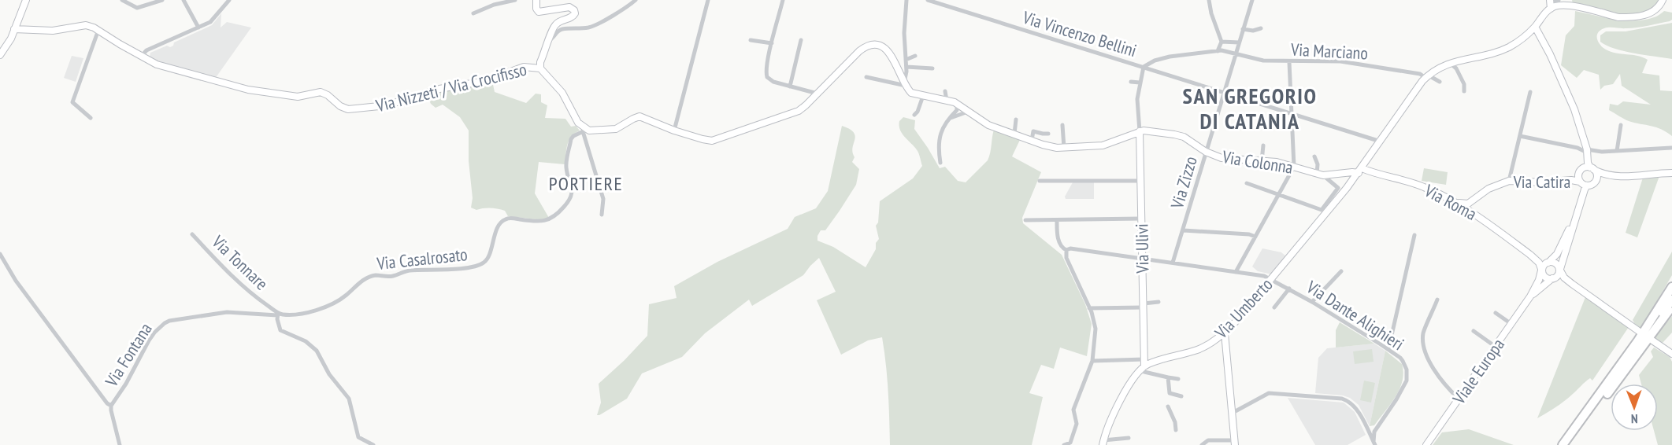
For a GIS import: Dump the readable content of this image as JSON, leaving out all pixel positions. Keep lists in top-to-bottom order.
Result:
{
  "streets": {
    "street": [
      "Via Vincenzo Bellini",
      "Via Marciano",
      "Via Nizzeti / Via Crocifisso",
      "Via Colonna",
      "Via Catira",
      "Via Zizzo",
      "Via Roma",
      "Via Ulivi",
      "Via Casalrosato",
      "Via Tonnare",
      "Via Umberto",
      "Via Dante Alighieri",
      "Via Fontana",
      "Viale Europa"
    ]
  },
  "crossings": [
    ["Via Vincenzo Bellini", "Via Marciano"],
    ["Via Vincenzo Bellini", "Via Zizzo"],
    ["Via Marciano", "Via Zizzo"],
    ["Via Colonna", "Via Zizzo"],
    ["Via Colonna", "Via Roma"],
    ["Via Colonna", "Via Ulivi"],
    ["Via Zizzo", "Via Dante Alighieri"],
    ["Via Roma", "Via Umberto"],
    ["Via Ulivi", "Via Umberto"],
    ["Via Ulivi", "Via Dante Alighieri"],
    ["Via Casalrosato", "Via Tonnare"],
    ["Via Casalrosato", "Via Fontana"],
    ["Via Tonnare", "Via Fontana"],
    ["Via Umberto", "Via Dante Alighieri"]
  ],
  "districts": ["SAN GREGORIO DI CATANIA", "PORTIERE"],
  "north": "bottom"
}
